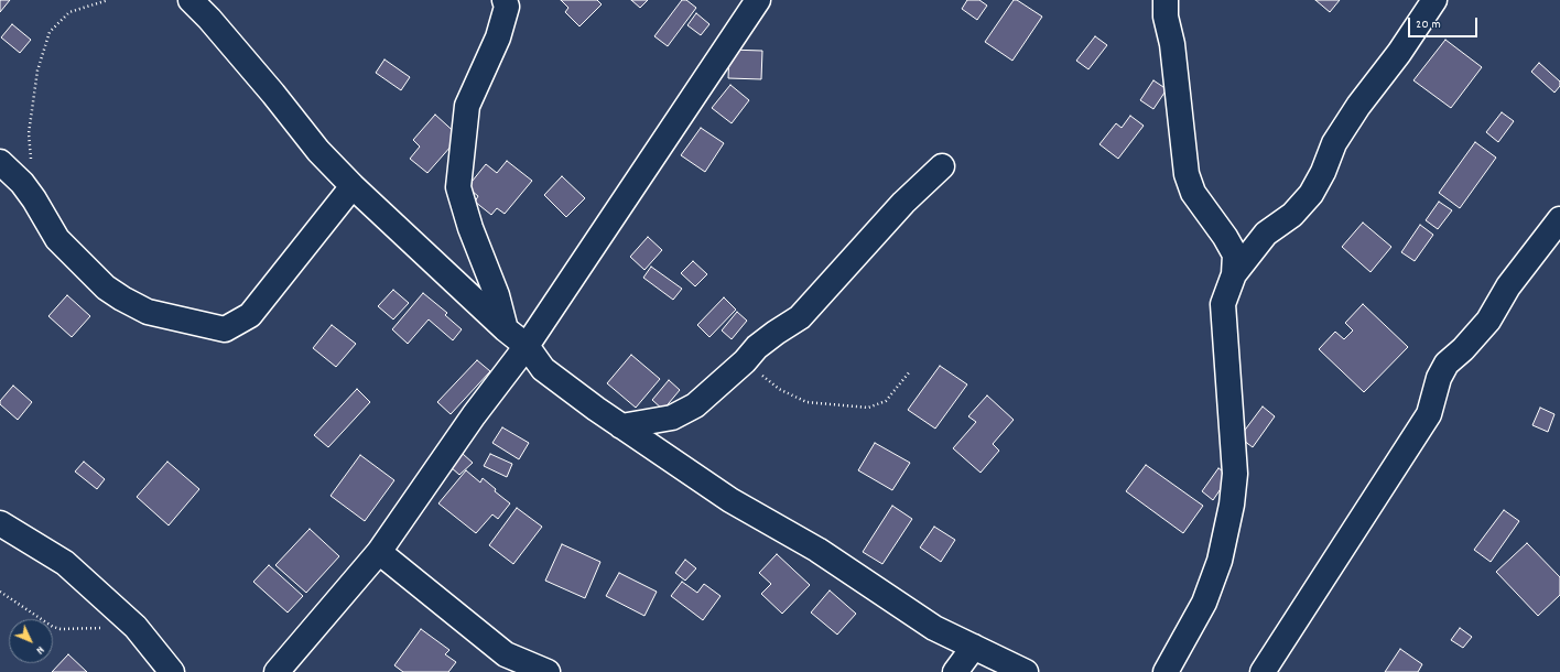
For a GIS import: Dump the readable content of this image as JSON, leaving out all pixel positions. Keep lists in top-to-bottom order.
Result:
{
  "scale_bar": "20 m",
  "north": "bottom right"
}
